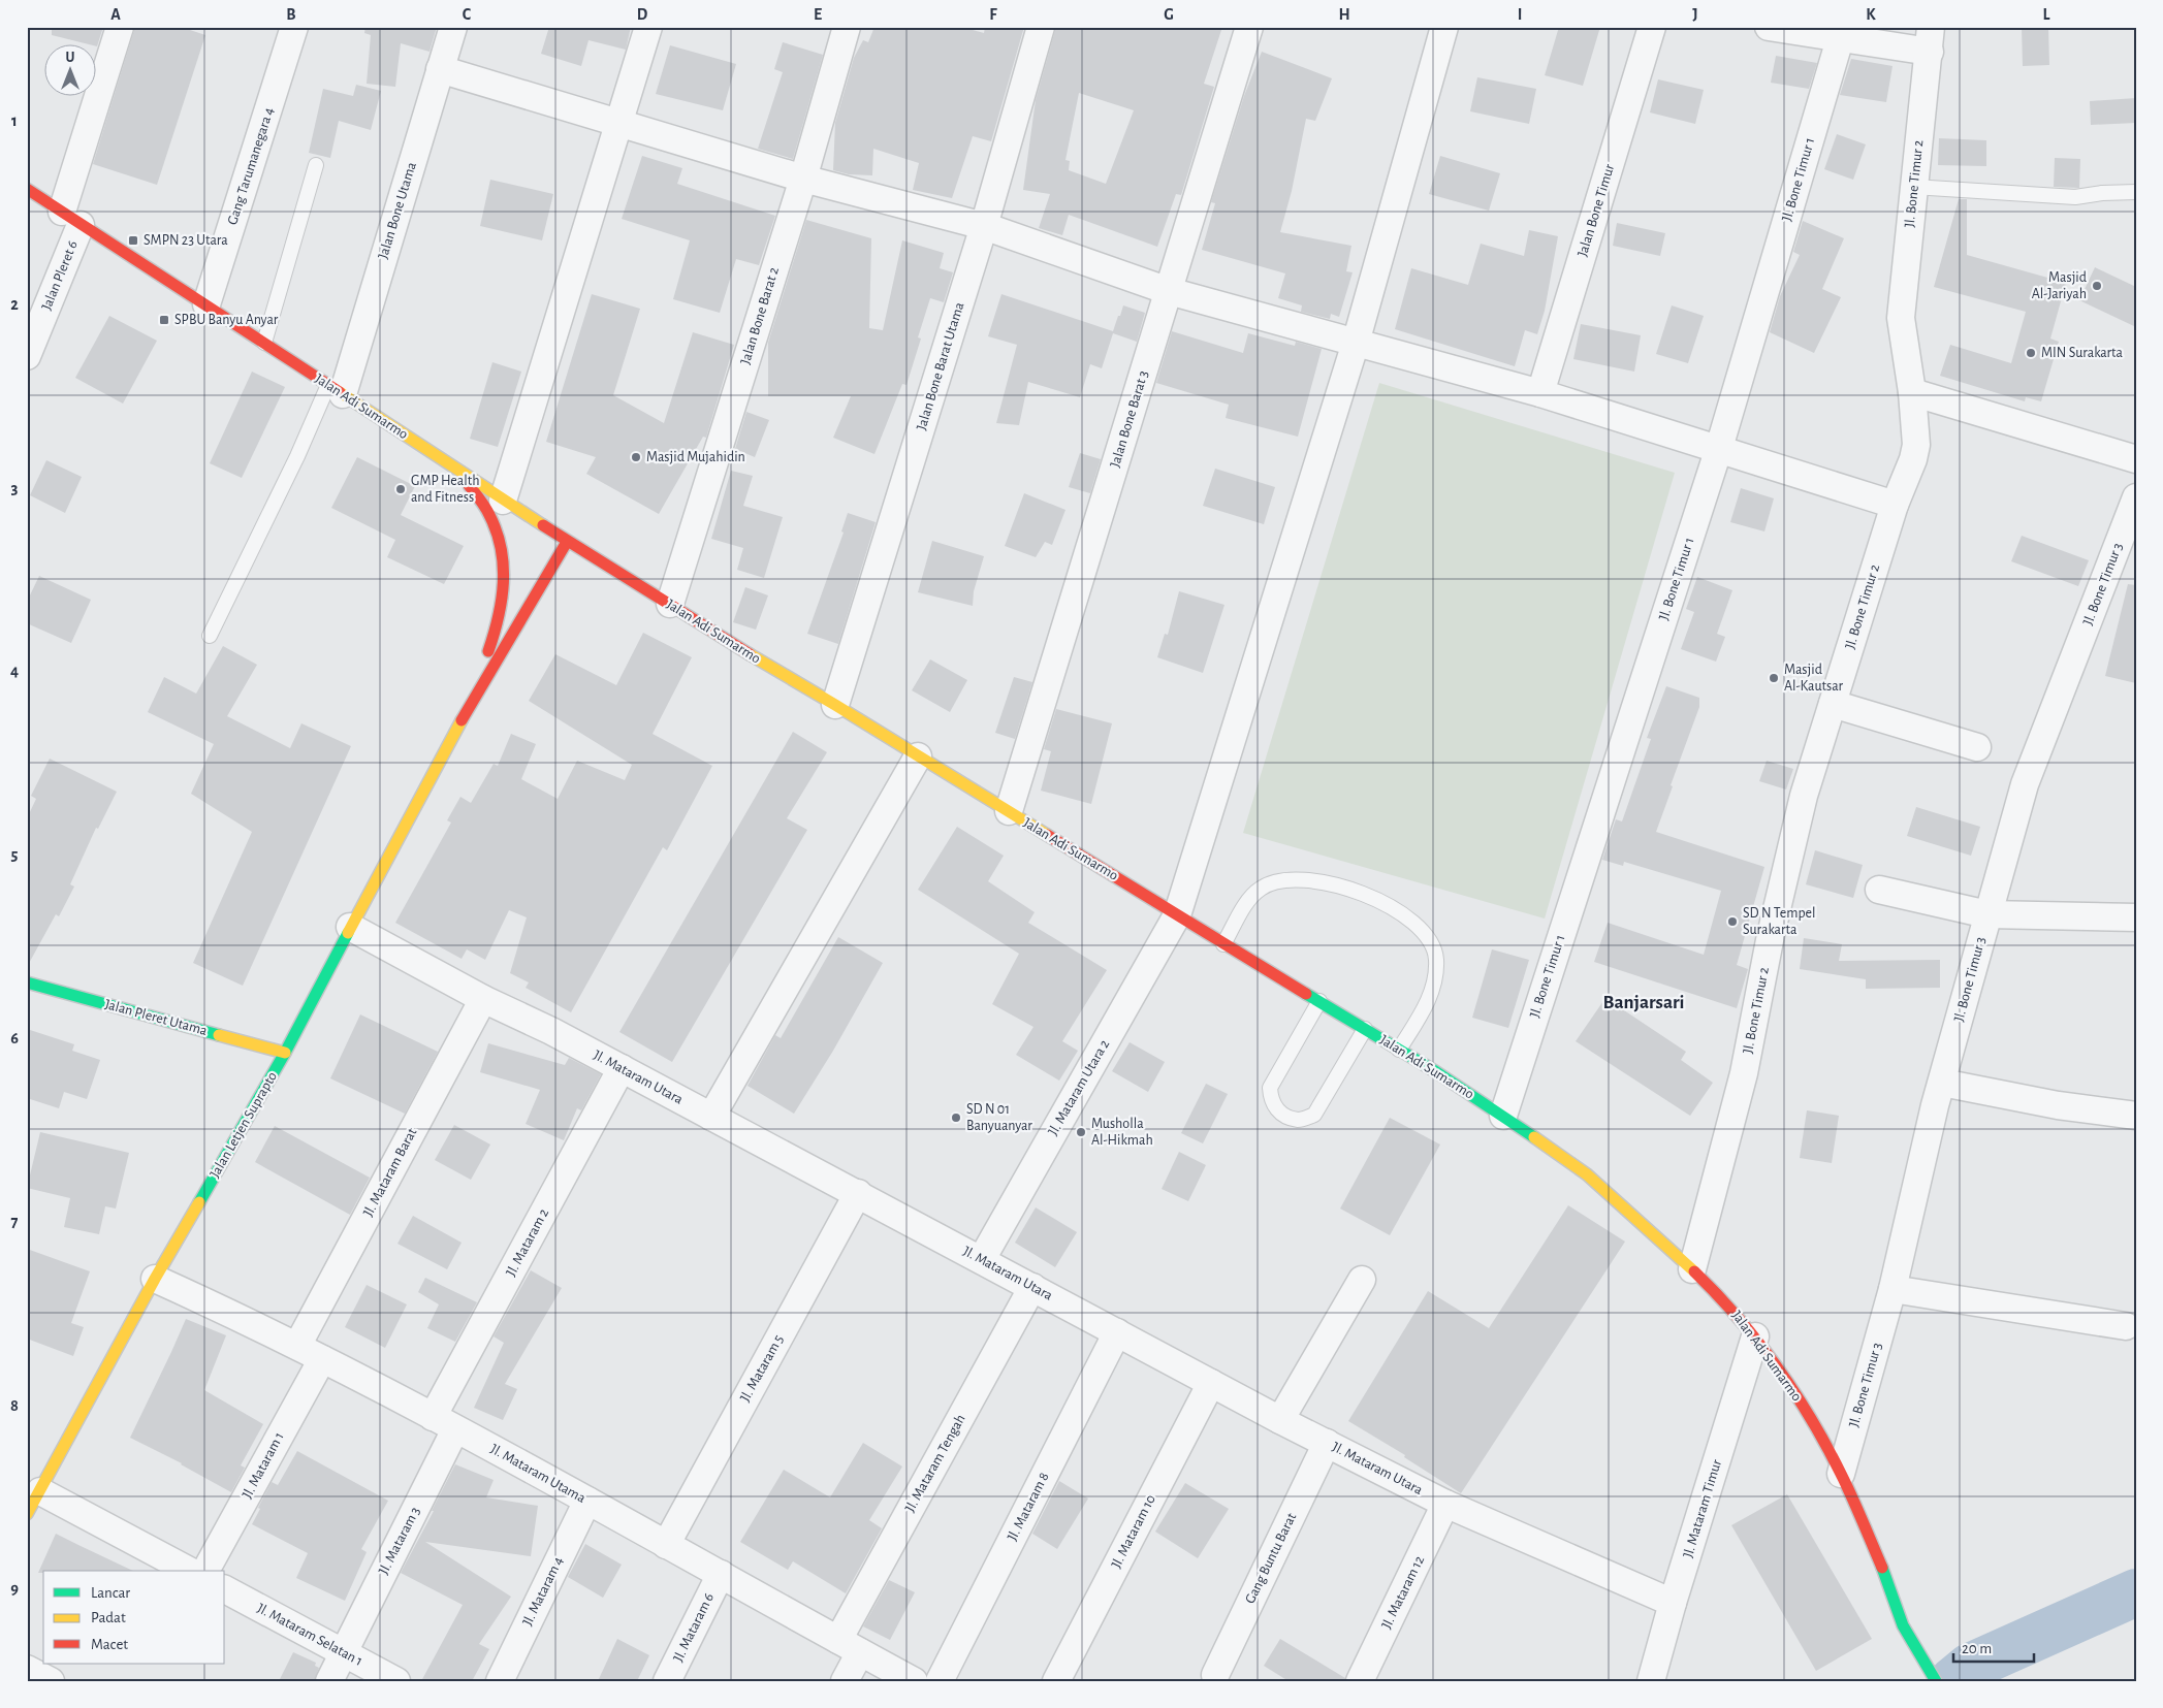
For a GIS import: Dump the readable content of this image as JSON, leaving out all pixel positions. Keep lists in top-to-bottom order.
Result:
{
  "streets": {
    "main road": ["Jalan Adi Sumarmo", "Jalan Pleret Utama", "Jalan Letjen Suprapto"],
    "street": [
      "Gang Tarumanegara 4",
      "Jl. Bone Timur 1",
      "Jl. Bone Timur 2",
      "Jalan Bone Utama",
      "Jalan Bone Timur",
      "Jalan Pleret 6",
      "Jalan Bone Barat 2",
      "Jalan Bone Barat Utama",
      "Jalan Bone Barat 3",
      "Jl. Bone Timur 3",
      "Jl. Mataram Utara",
      "Jl. Mataram Utara 2",
      "Jl. Mataram Barat",
      "Jl. Mataram 2",
      "Jl. Mataram 5",
      "Jl. Mataram Tengah",
      "Jl. Mataram 1",
      "Jl. Mataram Utama",
      "Jl. Mataram 8",
      "Jl. Mataram Timur",
      "Jl. Mataram 10",
      "Jl. Mataram 3",
      "Gang Buntu Barat",
      "Jl. Mataram 4",
      "Jl. Mataram 12",
      "Jl. Mataram 6",
      "Jl. Mataram Selatan 1"
    ]
  },
  "crossings": [
    ["Gang Tarumanegara 4", "Jalan Adi Sumarmo"],
    ["Jl. Bone Timur 1", "Jalan Adi Sumarmo"],
    ["Jl. Bone Timur 2", "Jalan Adi Sumarmo"],
    ["Jalan Bone Utama", "Jalan Adi Sumarmo"],
    ["Jalan Pleret 6", "Jalan Adi Sumarmo"],
    ["Jalan Bone Barat 2", "Jalan Adi Sumarmo"],
    ["Jalan Bone Barat Utama", "Jalan Adi Sumarmo"],
    ["Jalan Adi Sumarmo", "Jalan Bone Barat 3"],
    ["Jalan Adi Sumarmo", "Jl. Bone Timur 3"],
    ["Jalan Adi Sumarmo", "Jl. Mataram Utara 2"],
    ["Jalan Adi Sumarmo", "Jl. Mataram Timur"],
    ["Jalan Pleret Utama", "Jalan Letjen Suprapto"],
    ["Jl. Mataram Utara", "Jl. Mataram Utara 2"],
    ["Jl. Mataram Utara", "Jalan Letjen Suprapto"],
    ["Jl. Mataram Utara", "Jl. Mataram Barat"],
    ["Jl. Mataram Utara", "Jl. Mataram 2"],
    ["Jl. Mataram Utara", "Jl. Mataram 5"],
    ["Jl. Mataram Utara", "Jl. Mataram Tengah"],
    ["Jl. Mataram Utara", "Jl. Mataram 8"],
    ["Jl. Mataram Utara", "Jl. Mataram Timur"],
    ["Jl. Mataram Utara", "Jl. Mataram 10"],
    ["Jl. Mataram Utara", "Gang Buntu Barat"],
    ["Jl. Mataram Utara", "Jl. Mataram 12"],
    ["Jalan Letjen Suprapto", "Jl. Mataram Utama"],
    ["Jl. Mataram Barat", "Jl. Mataram Utama"],
    ["Jl. Mataram 2", "Jl. Mataram Utama"],
    ["Jl. Mataram 2", "Jl. Mataram 3"],
    ["Jl. Mataram 5", "Jl. Mataram Utama"],
    ["Jl. Mataram Tengah", "Jl. Mataram Utama"],
    ["Jl. Mataram 1", "Jl. Mataram Utama"],
    ["Jl. Mataram Utama", "Jl. Mataram 3"],
    ["Jl. Mataram Utama", "Jl. Mataram 4"],
    ["Jl. Mataram Utama", "Jl. Mataram 6"],
    ["Jl. Mataram 3", "Jl. Mataram Selatan 1"]
  ],
  "districts": ["Banjarsari"],
  "places": {
    "transit": ["SMPN 23 Utara", "SPBU Banyu Anyar"],
    "other": [
      "Masjid Al-Jariyah",
      "MIN Surakarta",
      "Masjid Mujahidin",
      "GMP Health and Fitness",
      "Masjid Al-Kautsar",
      "SD N Tempel Surakarta",
      "SD N 01 Banyuanyar",
      "Musholla Al-Hikmah"
    ]
  },
  "legend": ["Lancar", "Padat", "Macet"],
  "scale_bar": "20 m",
  "north": "top",
  "grid": {
    "columns": [
      "A",
      "B",
      "C",
      "D",
      "E",
      "F",
      "G",
      "H",
      "I",
      "J",
      "K",
      "L"
    ],
    "rows": [
      "1",
      "2",
      "3",
      "4",
      "5",
      "6",
      "7",
      "8",
      "9"
    ]
  }
}
